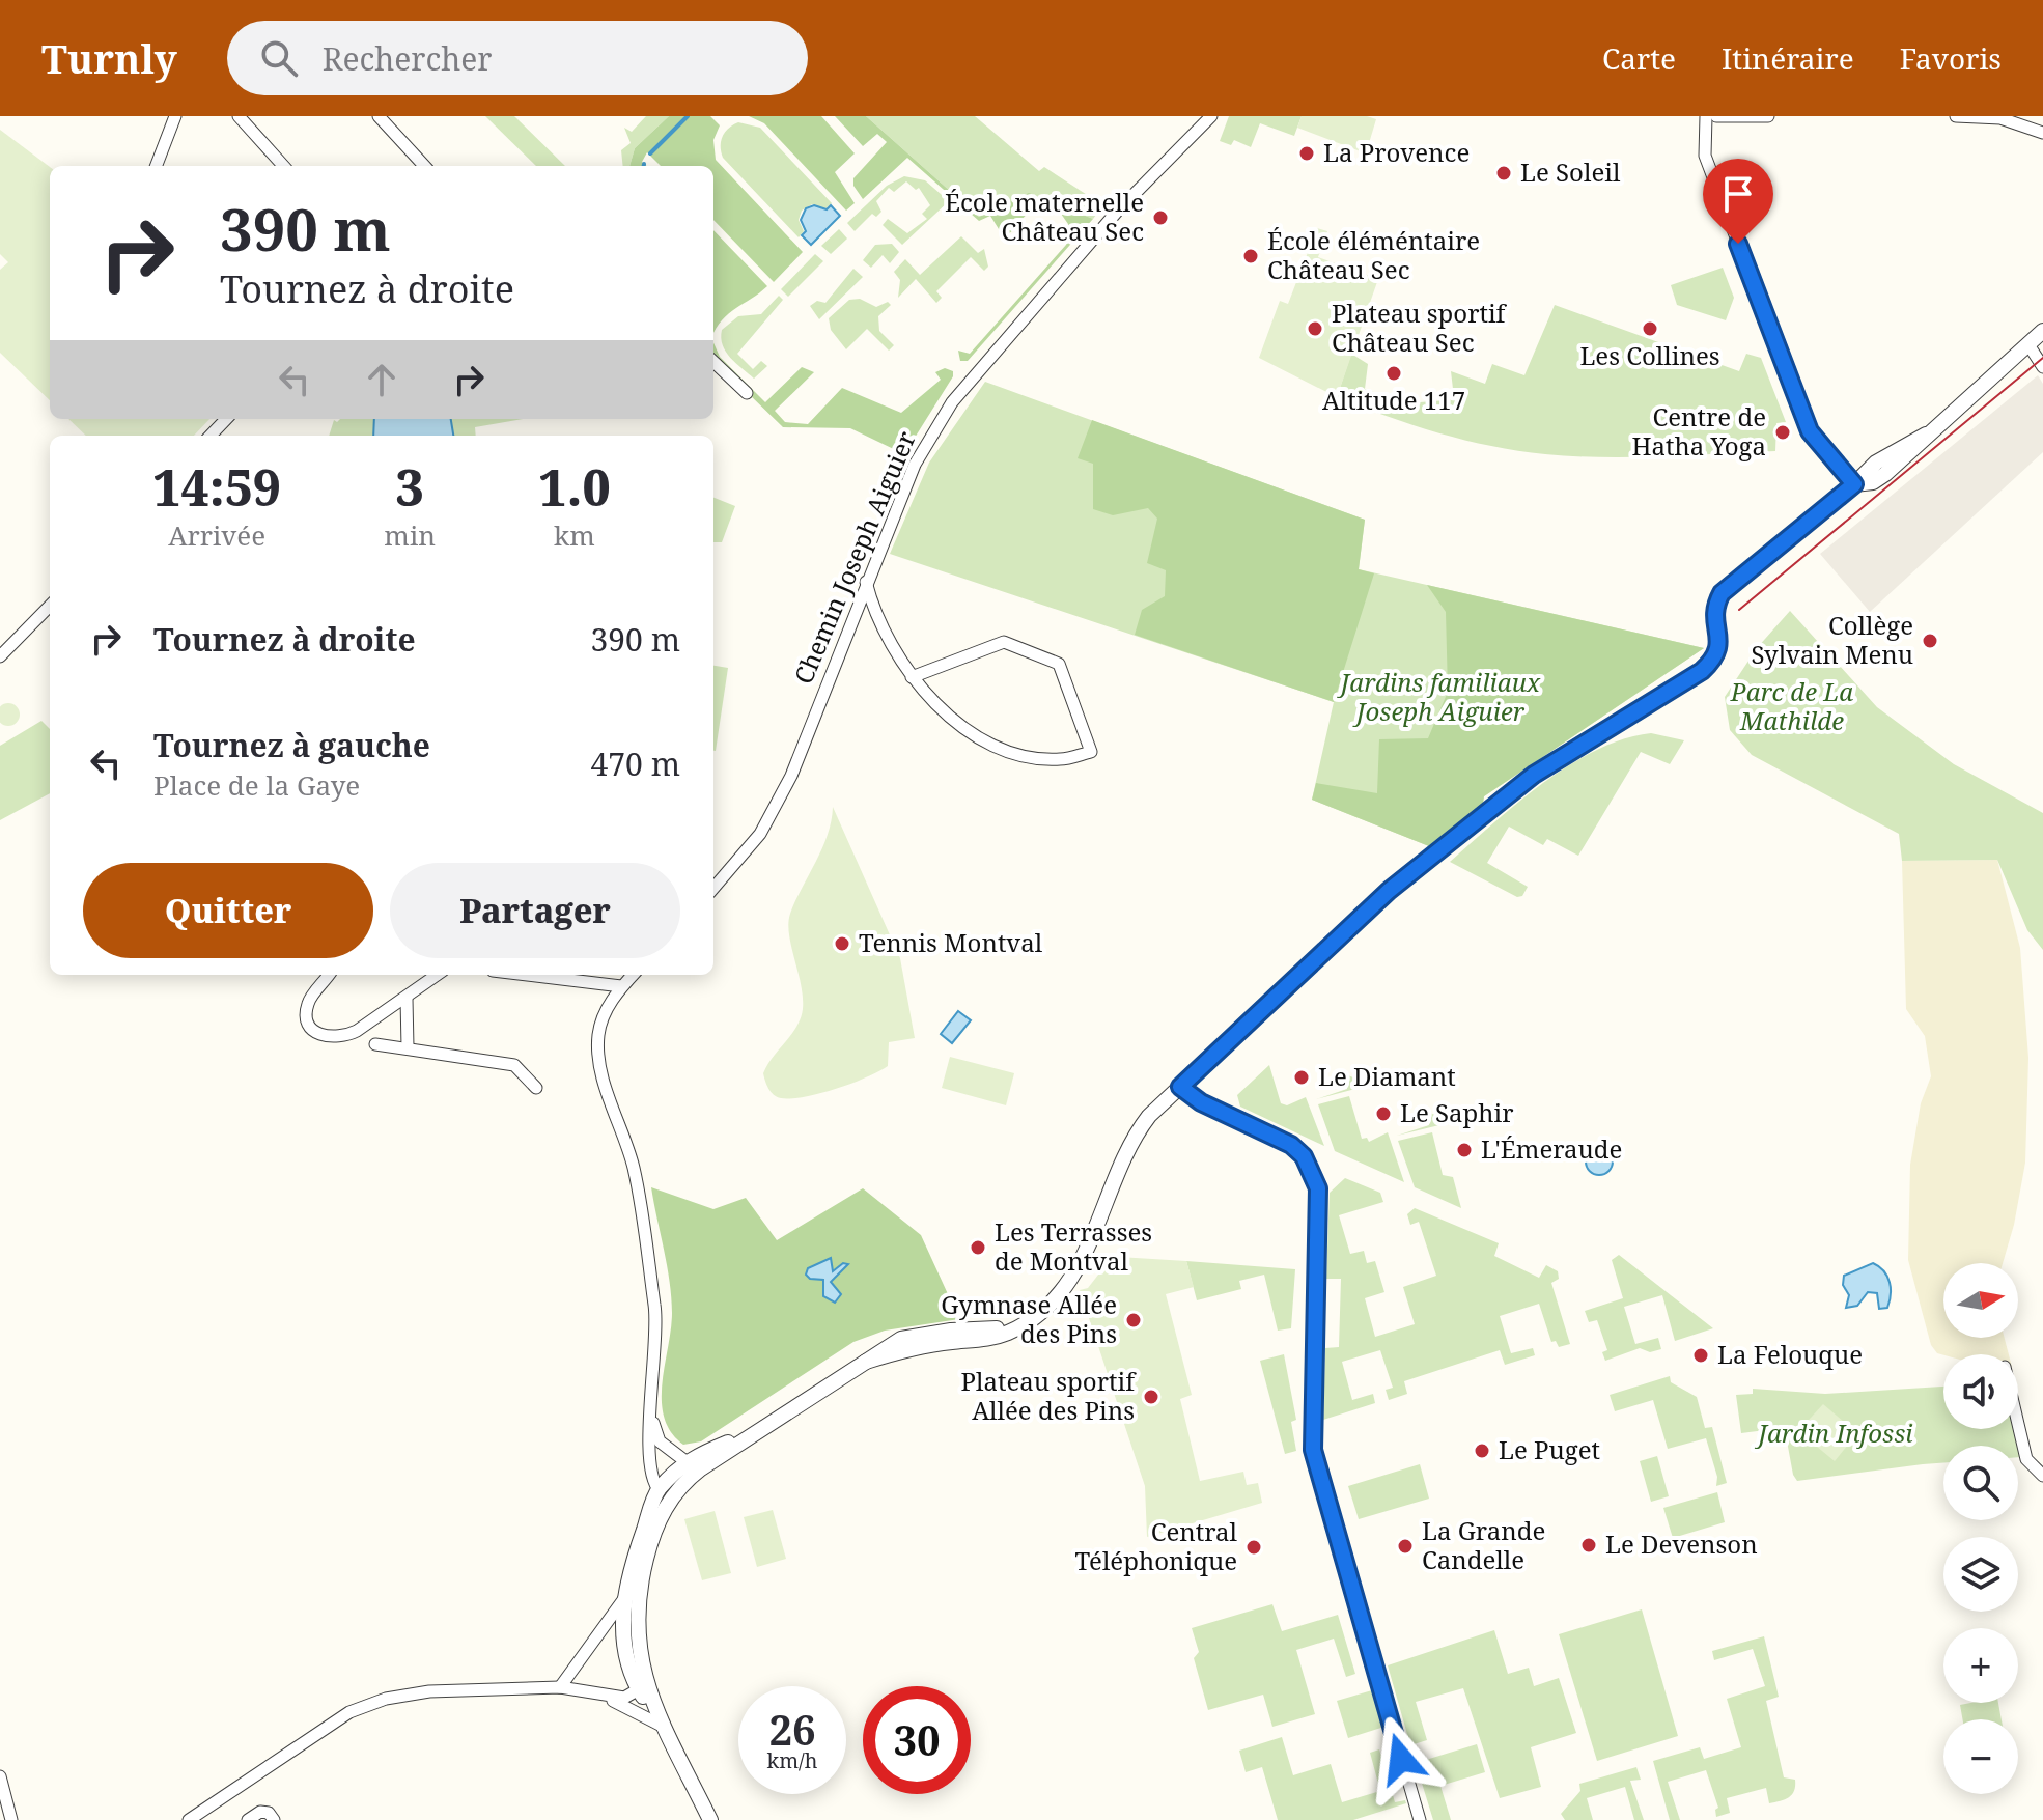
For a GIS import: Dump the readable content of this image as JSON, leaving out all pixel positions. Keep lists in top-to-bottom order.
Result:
{
  "streets": {
    "street": ["Chemin Joseph Aiguier"]
  },
  "parks": ["Jardins familiaux Joseph Aiguier", "Parc de La Mathilde", "Jardin Infossi"],
  "places": [
    "La Provence",
    "Le Soleil",
    "École maternelle Château Sec",
    "École éléméntaire Château Sec",
    "Plateau sportif Château Sec",
    "Les Collines",
    "Altitude 117",
    "Centre de Hatha Yoga",
    "Collège Sylvain Menu",
    "Tennis Montval",
    "Le Diamant",
    "Le Saphir",
    "L'Émeraude",
    "Les Terrasses de Montval",
    "Gymnase Allée des Pins",
    "La Felouque",
    "Plateau sportif Allée des Pins",
    "Le Puget",
    "Le Devenson",
    "La Grande Candelle",
    "Central Téléphonique"
  ],
  "north": "right",
  "page": {
    "header": "Turnly",
    "search": "Rechercher",
    "nav": ["Carte", "Itinéraire", "Favoris"],
    "turn": ["390 m", "Tournez à droite"],
    "eta": [
      "14:59",
      "Arrivée",
      "3",
      "min",
      "1.0",
      "km"
    ],
    "list": [
      {
        "name": "Tournez à droite",
        "value": "390 m"
      },
      {
        "name": "Tournez à gauche",
        "note": "Place de la Gaye",
        "value": "470 m"
      }
    ],
    "buttons": ["Quitter", "Partager"],
    "map_buttons": ["+", "−"],
    "speed": "26 km/h",
    "limit": "30"
  }
}
